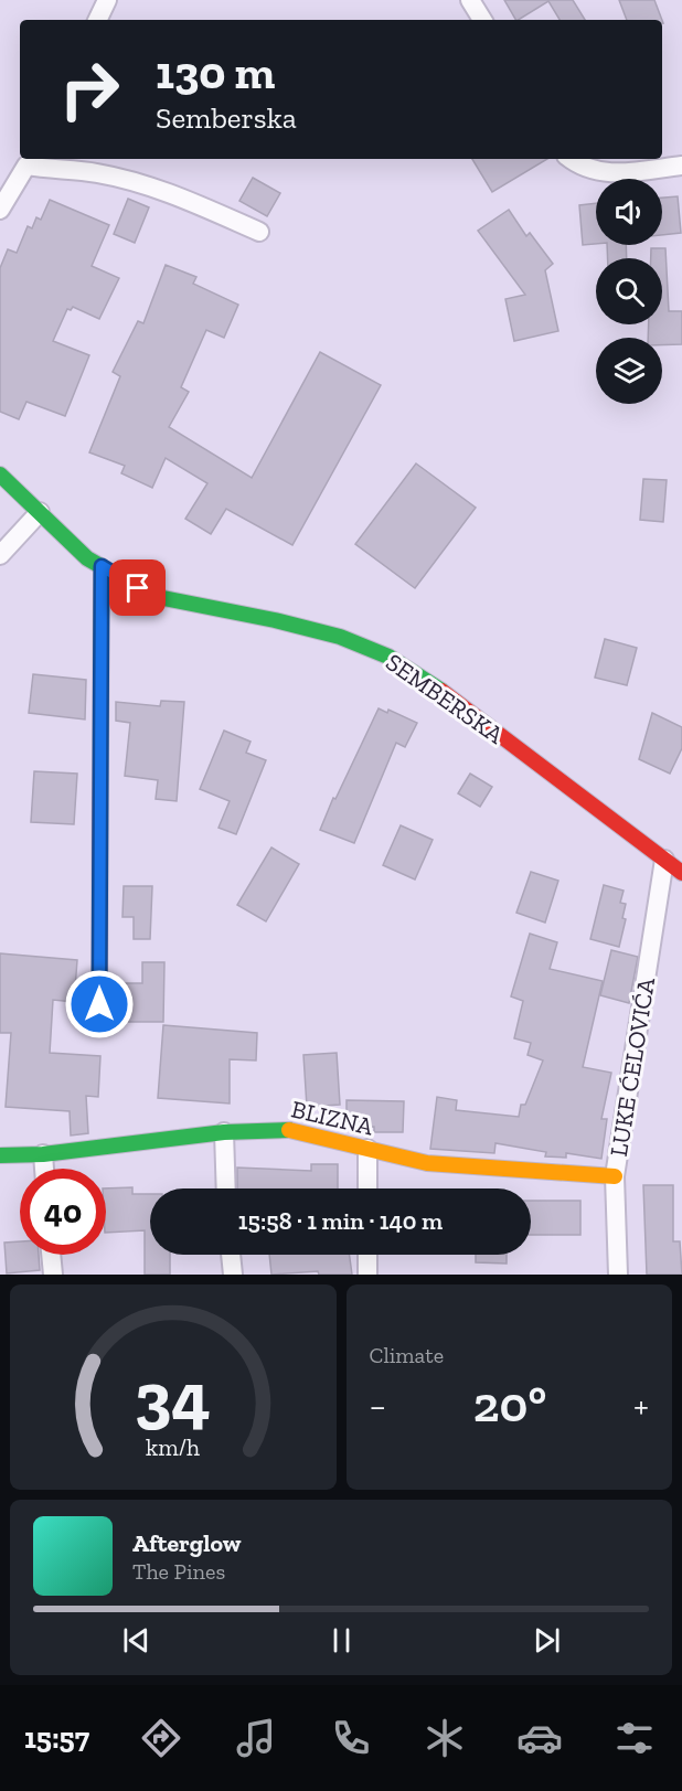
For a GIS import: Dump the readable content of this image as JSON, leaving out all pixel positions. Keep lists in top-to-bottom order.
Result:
{
  "streets": {
    "street": ["SEMBERSKA", "LUKE ĆELOVIĆA", "BLIZNA"]
  },
  "crossings": [
    ["SEMBERSKA", "LUKE ĆELOVIĆA"],
    ["LUKE ĆELOVIĆA", "BLIZNA"]
  ],
  "page": {
    "turn": ["130 m", "Semberska"],
    "limit": "40",
    "trip": "15:58 · 1 min · 140 m",
    "tile": "Climate",
    "heat": ["−", "20°", "+"],
    "song": ["Afterglow", "The Pines"],
    "tabs": "15:57",
    "gauge": ["34", "km/h"]
  }
}
